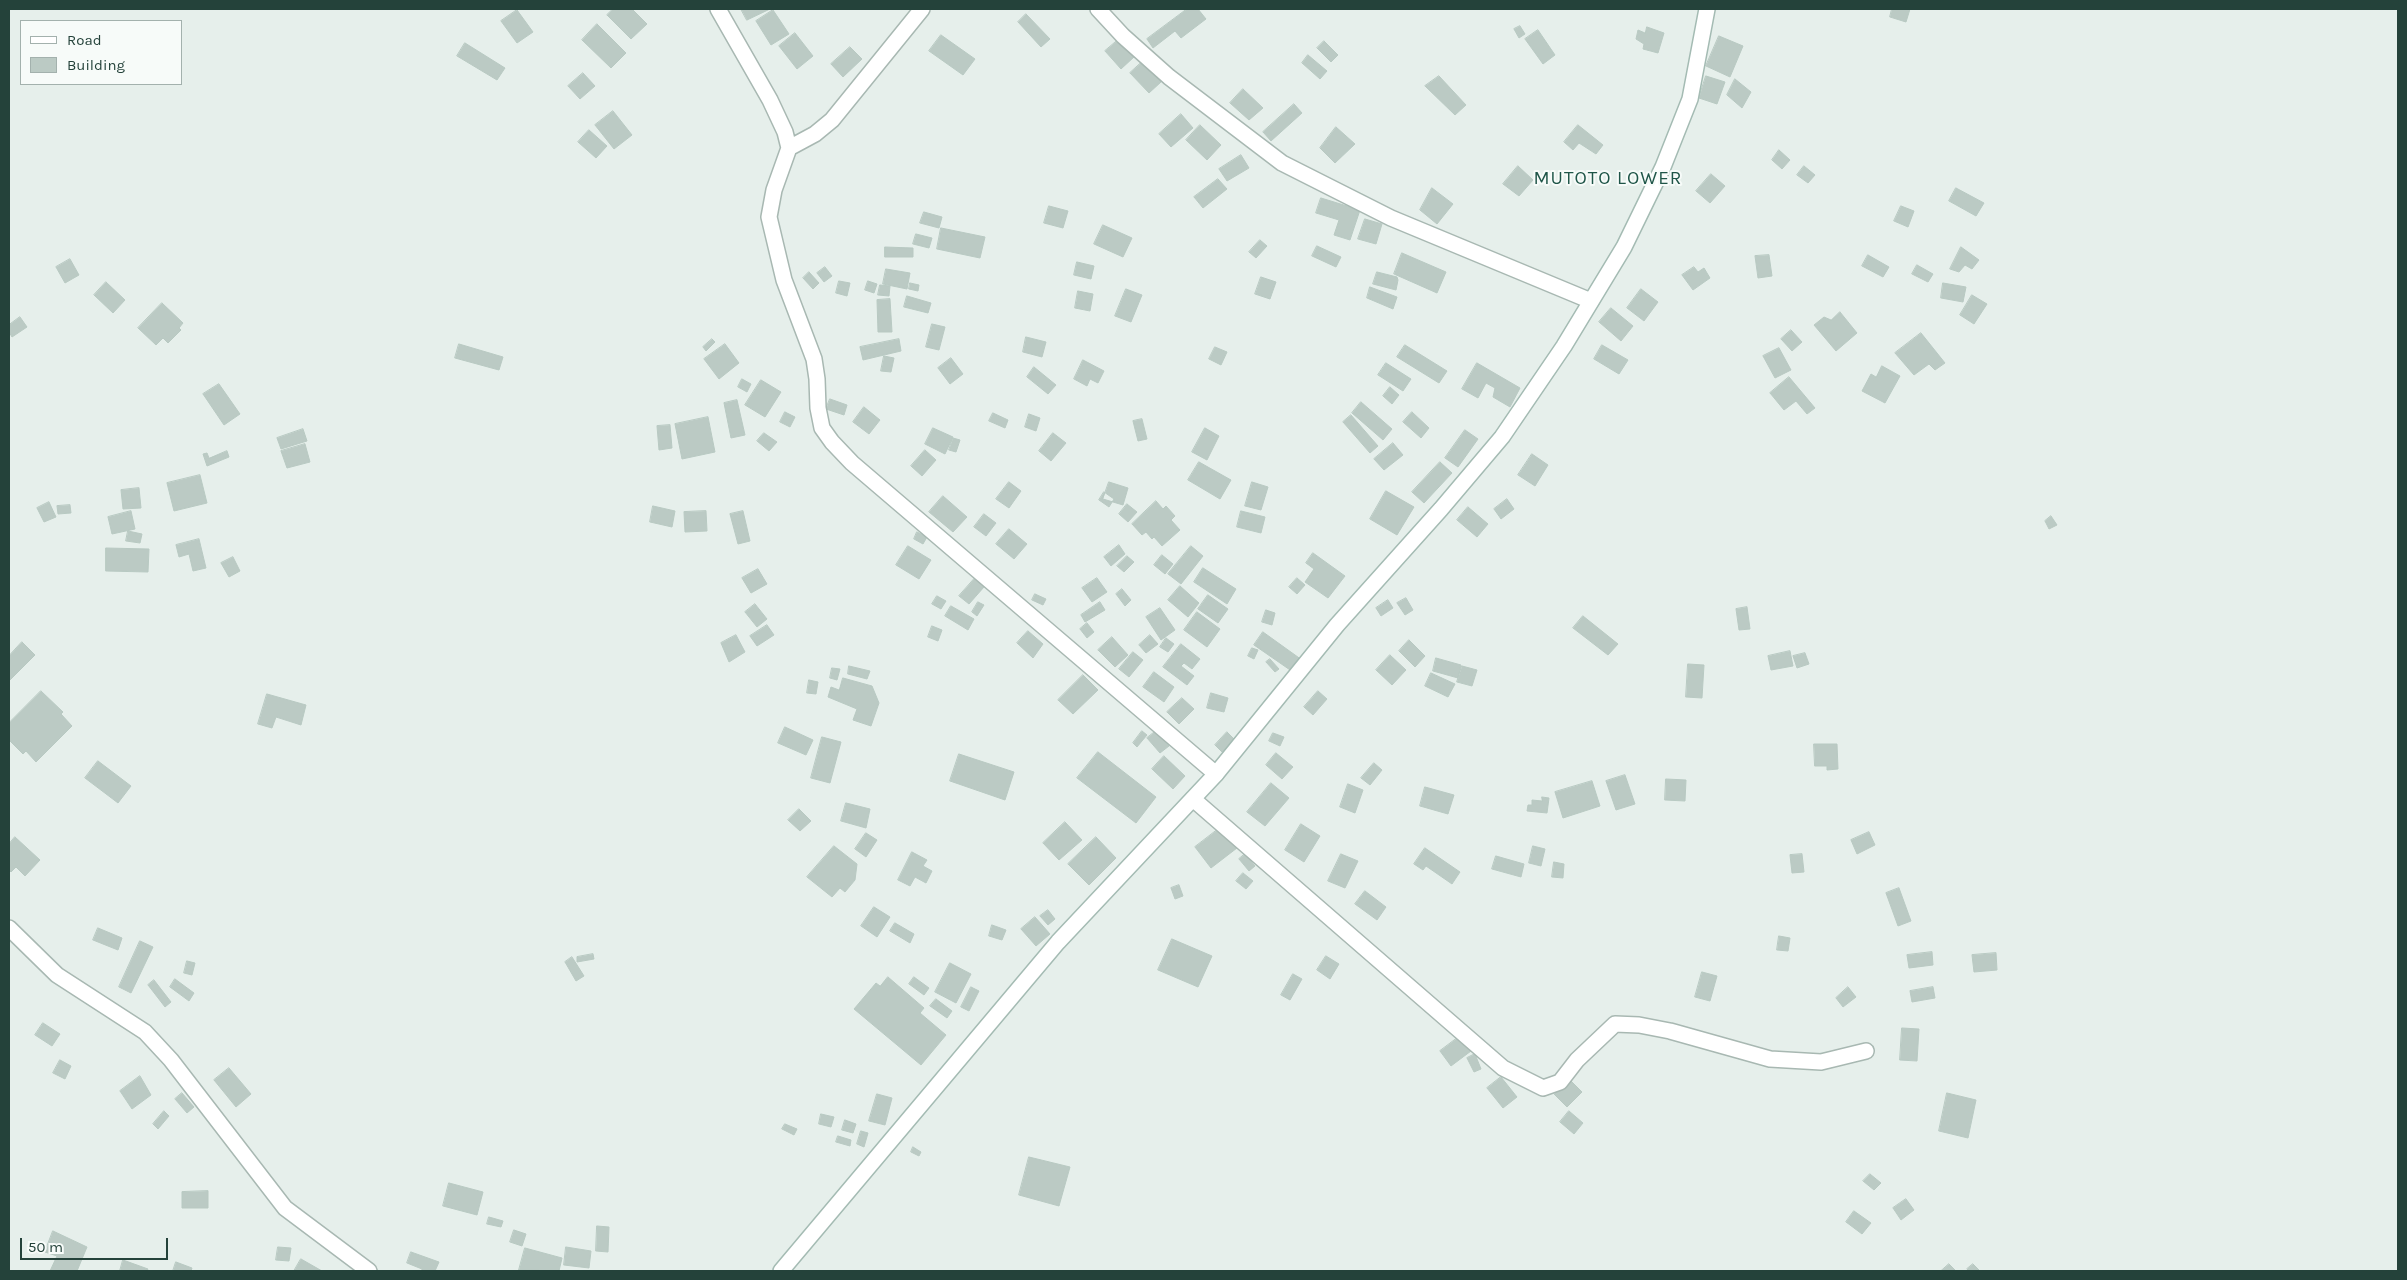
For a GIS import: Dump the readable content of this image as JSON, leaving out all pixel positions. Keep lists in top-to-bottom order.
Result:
{
  "districts": ["MUTOTO LOWER"],
  "legend": ["Road", "Building"],
  "scale_bar": "50 m"
}
